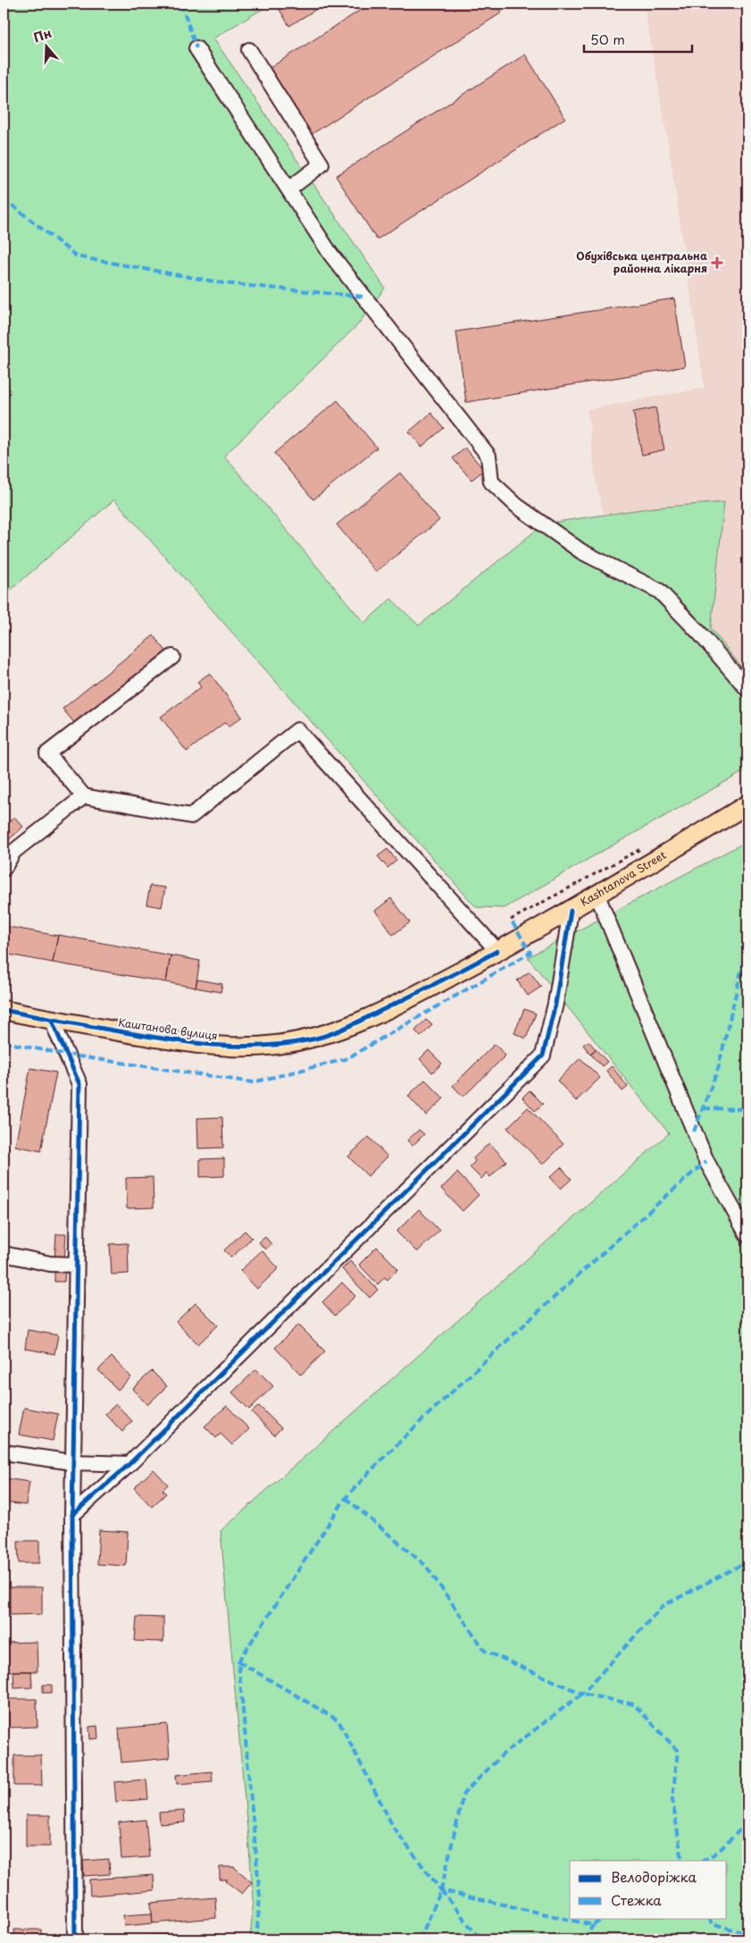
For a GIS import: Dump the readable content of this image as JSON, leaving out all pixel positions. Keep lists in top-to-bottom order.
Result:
{
  "streets": {
    "main road": ["Kashtanova Street", "Каштанова вулиця"]
  },
  "crossings": [
    ["Kashtanova Street", "Каштанова вулиця"]
  ],
  "places": {
    "health": ["Обухівська центральна районна лікарня"]
  },
  "legend": ["Велодоріжка", "Стежка"],
  "scale_bar": "50 m",
  "north": "top"
}
